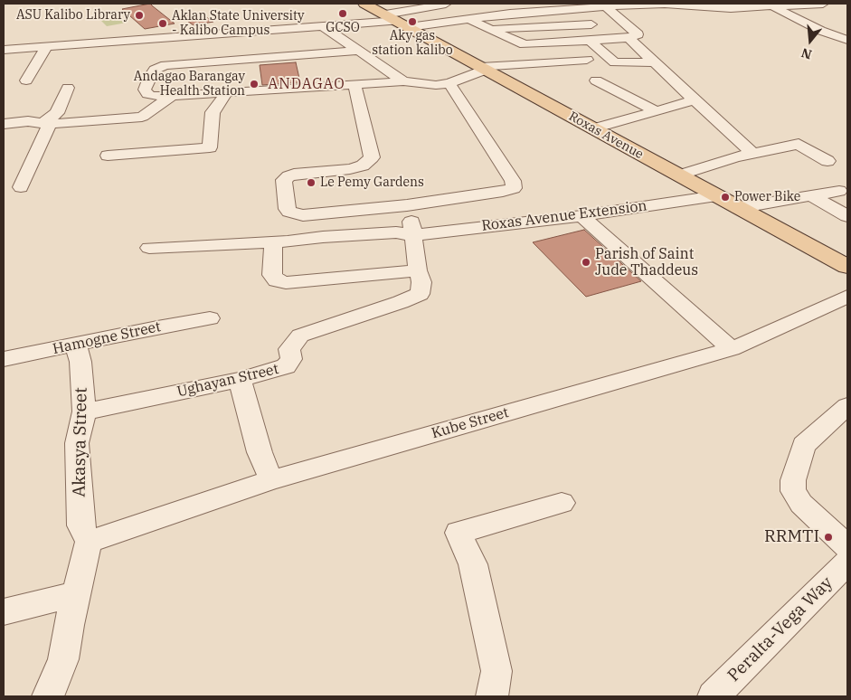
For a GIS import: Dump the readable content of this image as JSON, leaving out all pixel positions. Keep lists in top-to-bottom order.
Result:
{
  "streets": {
    "main road": ["Roxas Avenue"],
    "street": [
      "Roxas Avenue Extension",
      "Hamogne Street",
      "Ughayan Street",
      "Kube Street",
      "Akasya Street",
      "Peralta-Vega Way"
    ]
  },
  "crossings": [
    ["Roxas Avenue", "Roxas Avenue Extension"],
    ["Roxas Avenue Extension", "Ughayan Street"],
    ["Hamogne Street", "Akasya Street"],
    ["Ughayan Street", "Akasya Street"],
    ["Kube Street", "Akasya Street"]
  ],
  "districts": ["ANDAGAO"],
  "places": [
    "GCSO",
    "ASU Kalibo Library",
    "Aky gas station kalibo",
    "Aklan State University - Kalibo Campus",
    "Andagao Barangay Health Station",
    "Le Pemy Gardens",
    "Power Bike",
    "Parish of Saint Jude Thaddeus",
    "RRMTI"
  ],
  "north": "bottom"
}
